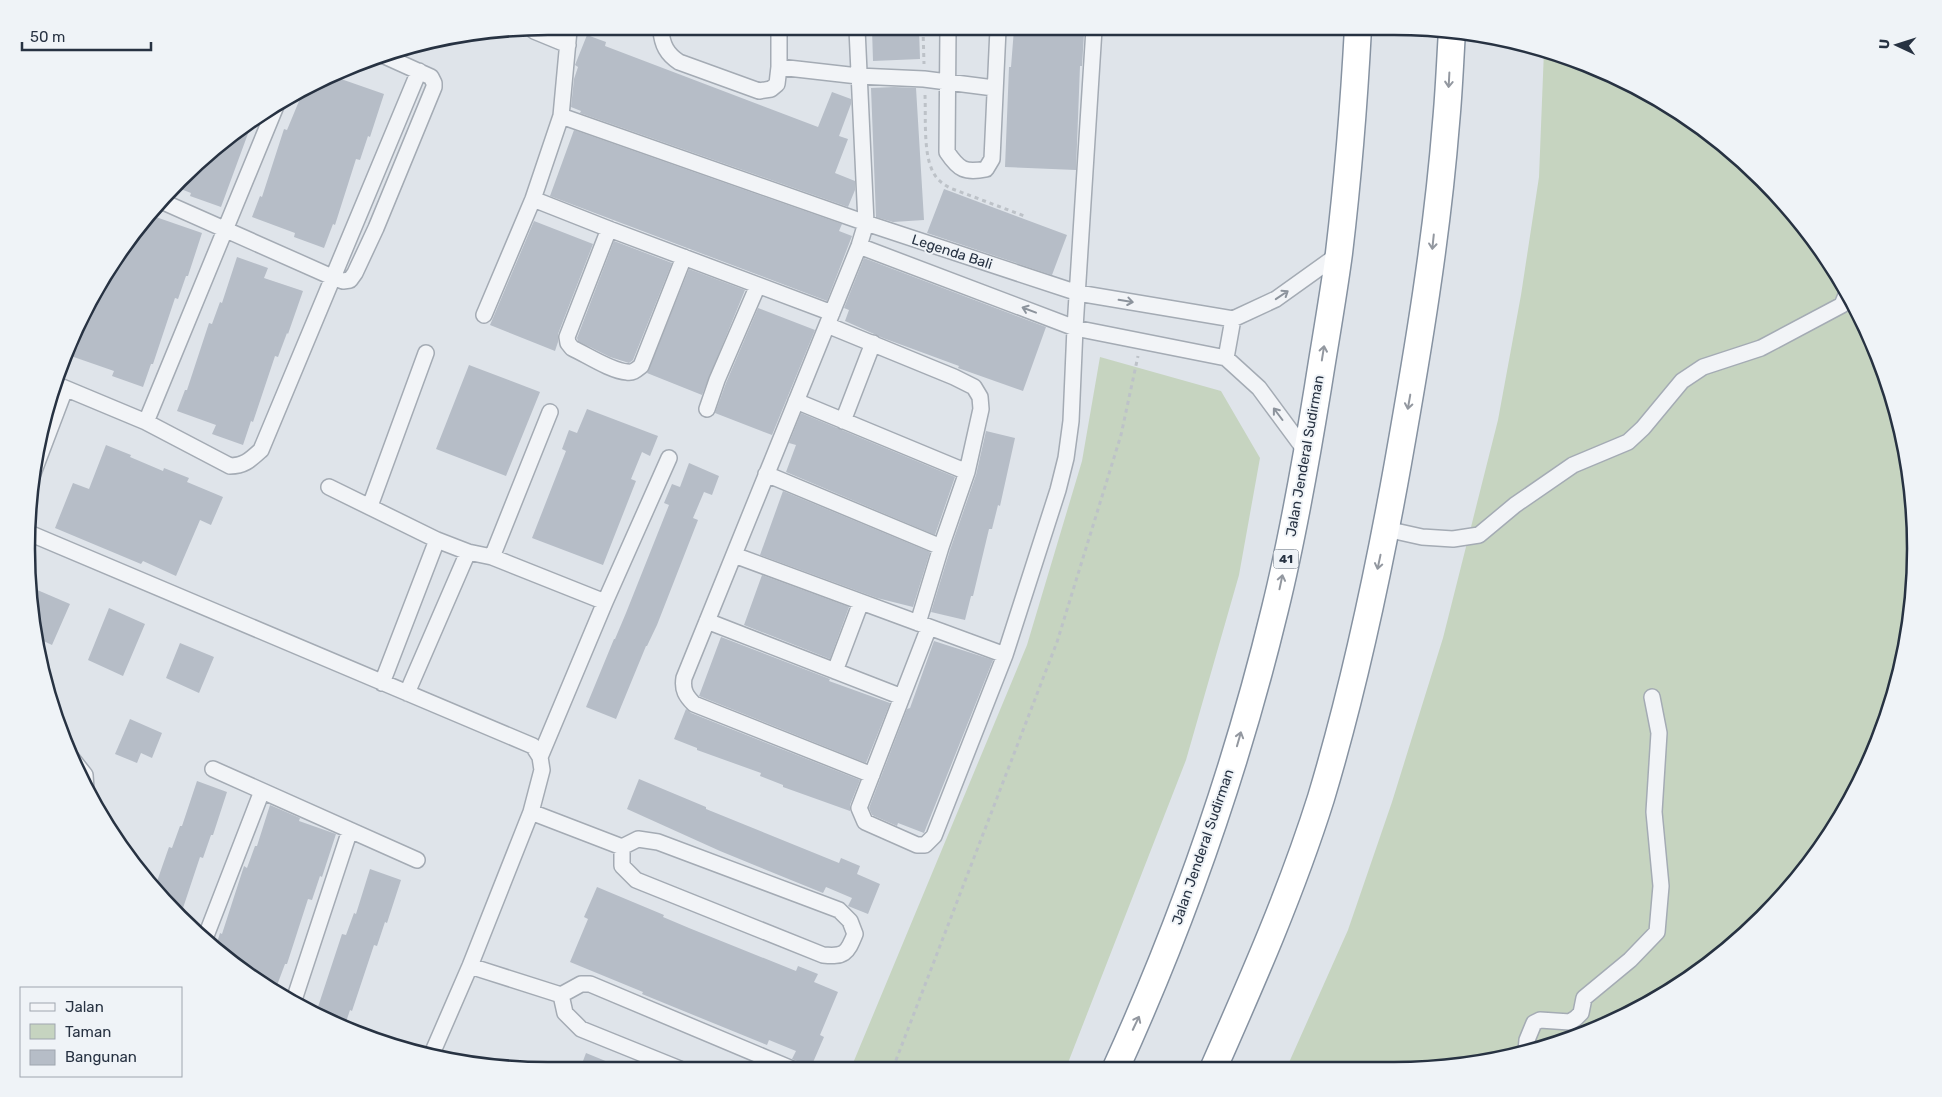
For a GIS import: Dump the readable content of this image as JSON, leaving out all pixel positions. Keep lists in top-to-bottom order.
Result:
{
  "streets": {
    "highway": ["Jalan Jenderal Sudirman", "41"],
    "street": ["Legenda Bali"]
  },
  "legend": ["Jalan", "Taman", "Bangunan"],
  "scale_bar": "50 m",
  "north": "left"
}
